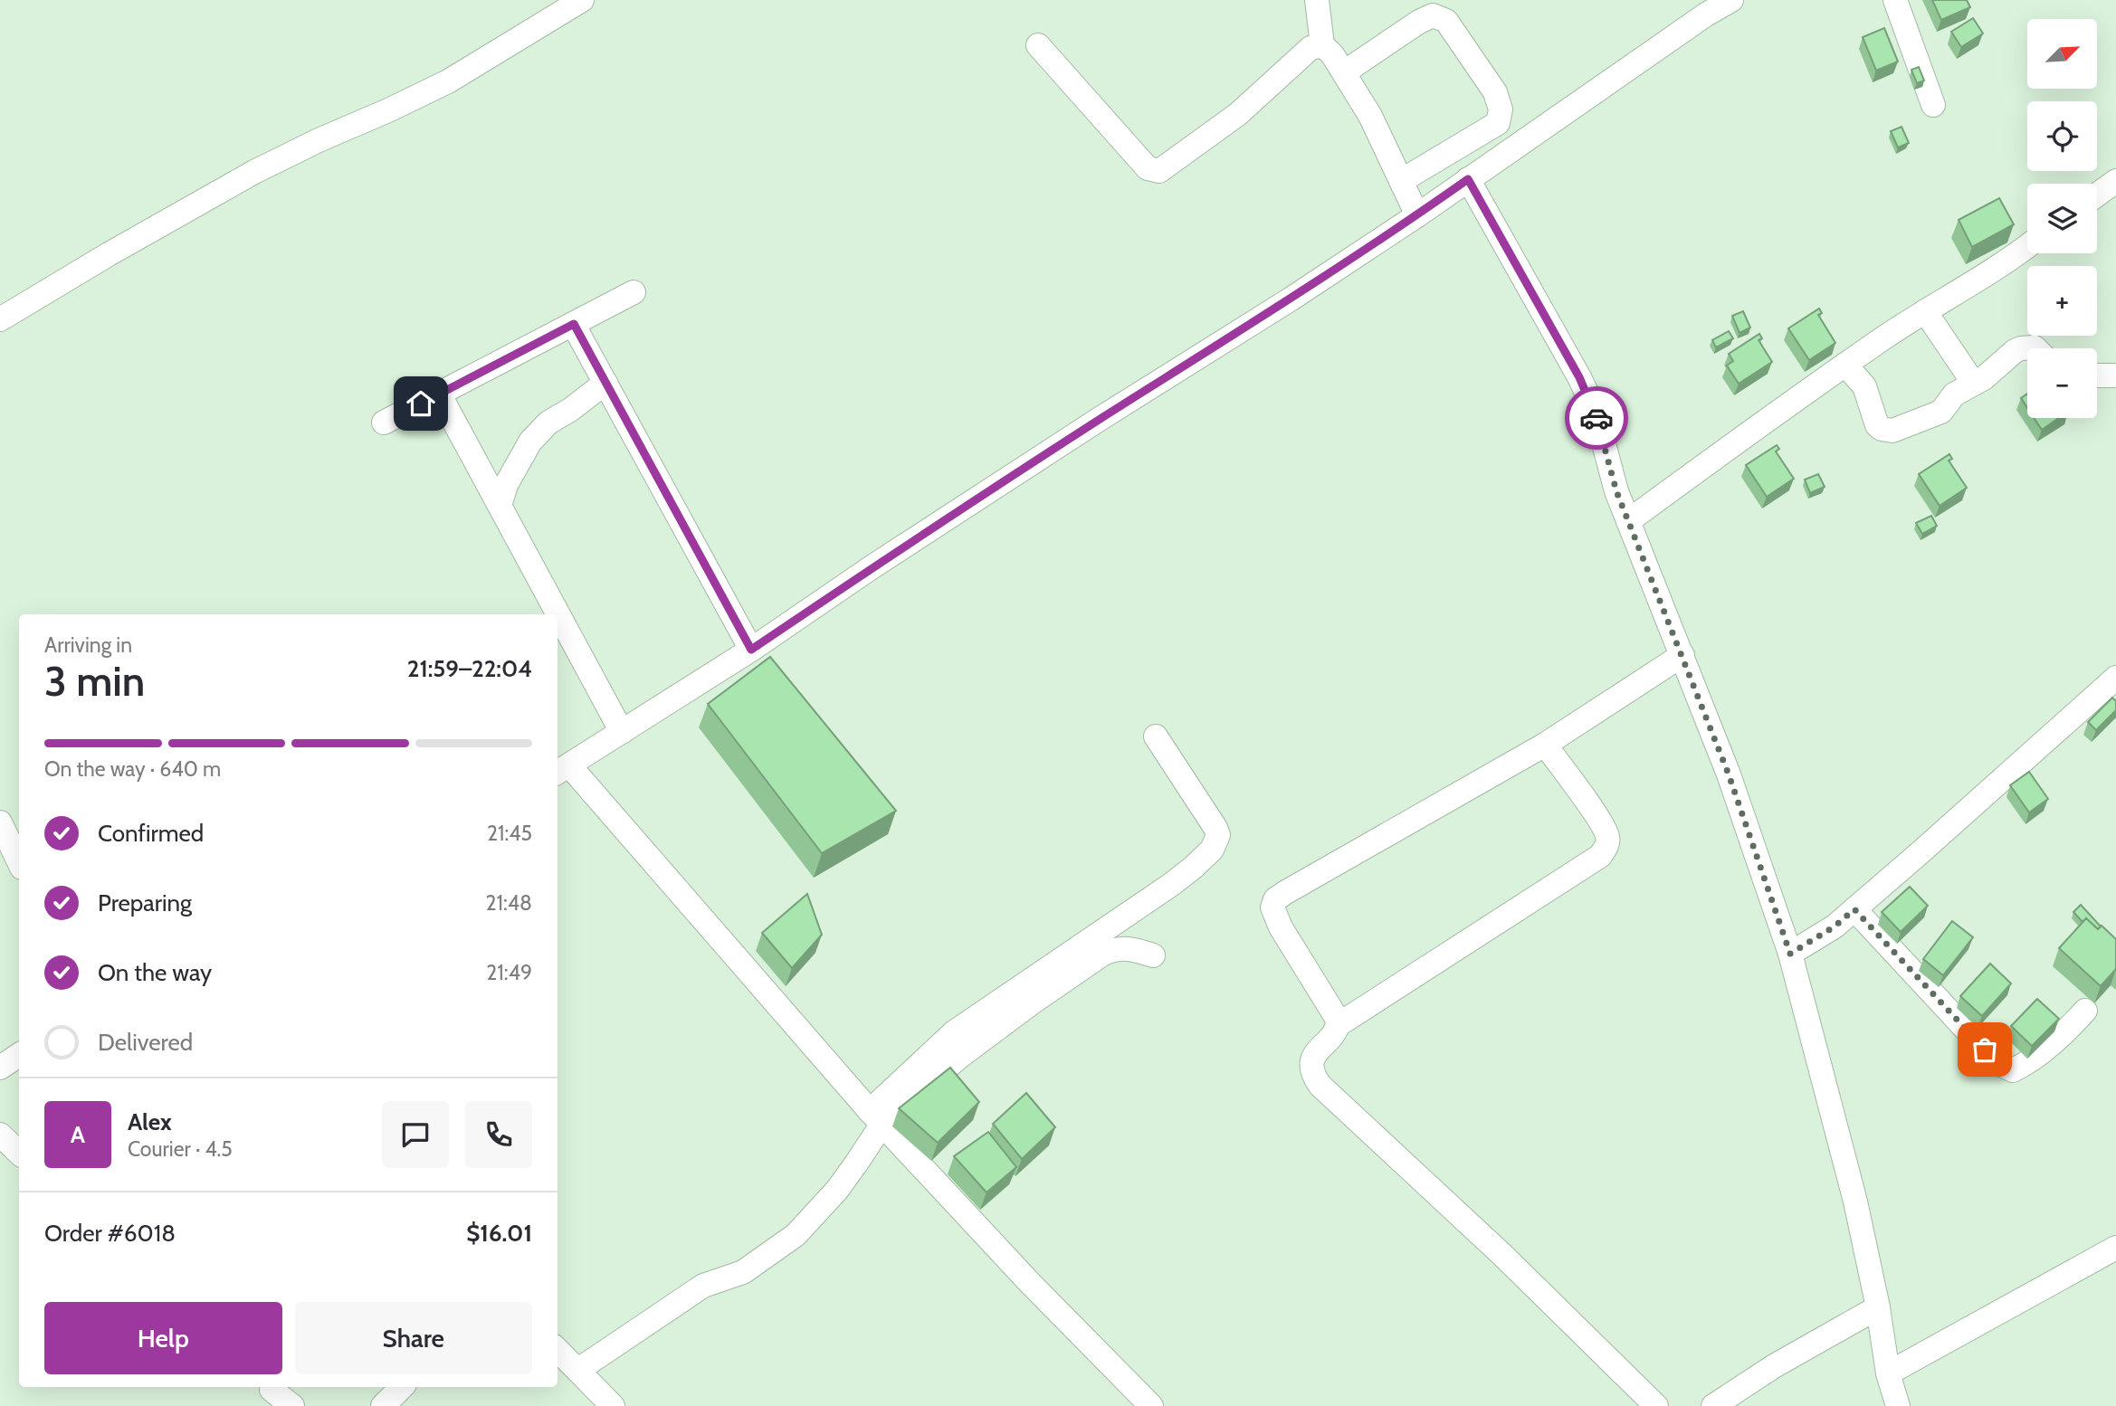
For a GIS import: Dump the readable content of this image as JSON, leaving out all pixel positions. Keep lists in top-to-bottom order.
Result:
{
  "north": "top right",
  "page": {
    "map_buttons": ["+", "−"],
    "heading": ["3 min", "Arriving in", "21:59–22:04"],
    "panel": [
      "Alex",
      "Courier · 4.5",
      "Order #6018",
      "$16.01"
    ],
    "bar": "On the way · 640 m",
    "list": [
      ["Confirmed", "21:45"],
      ["Preparing", "21:48"],
      ["On the way", "21:49"],
      "Delivered"
    ],
    "round": "A",
    "buttons": ["Help", "Share"]
  }
}
